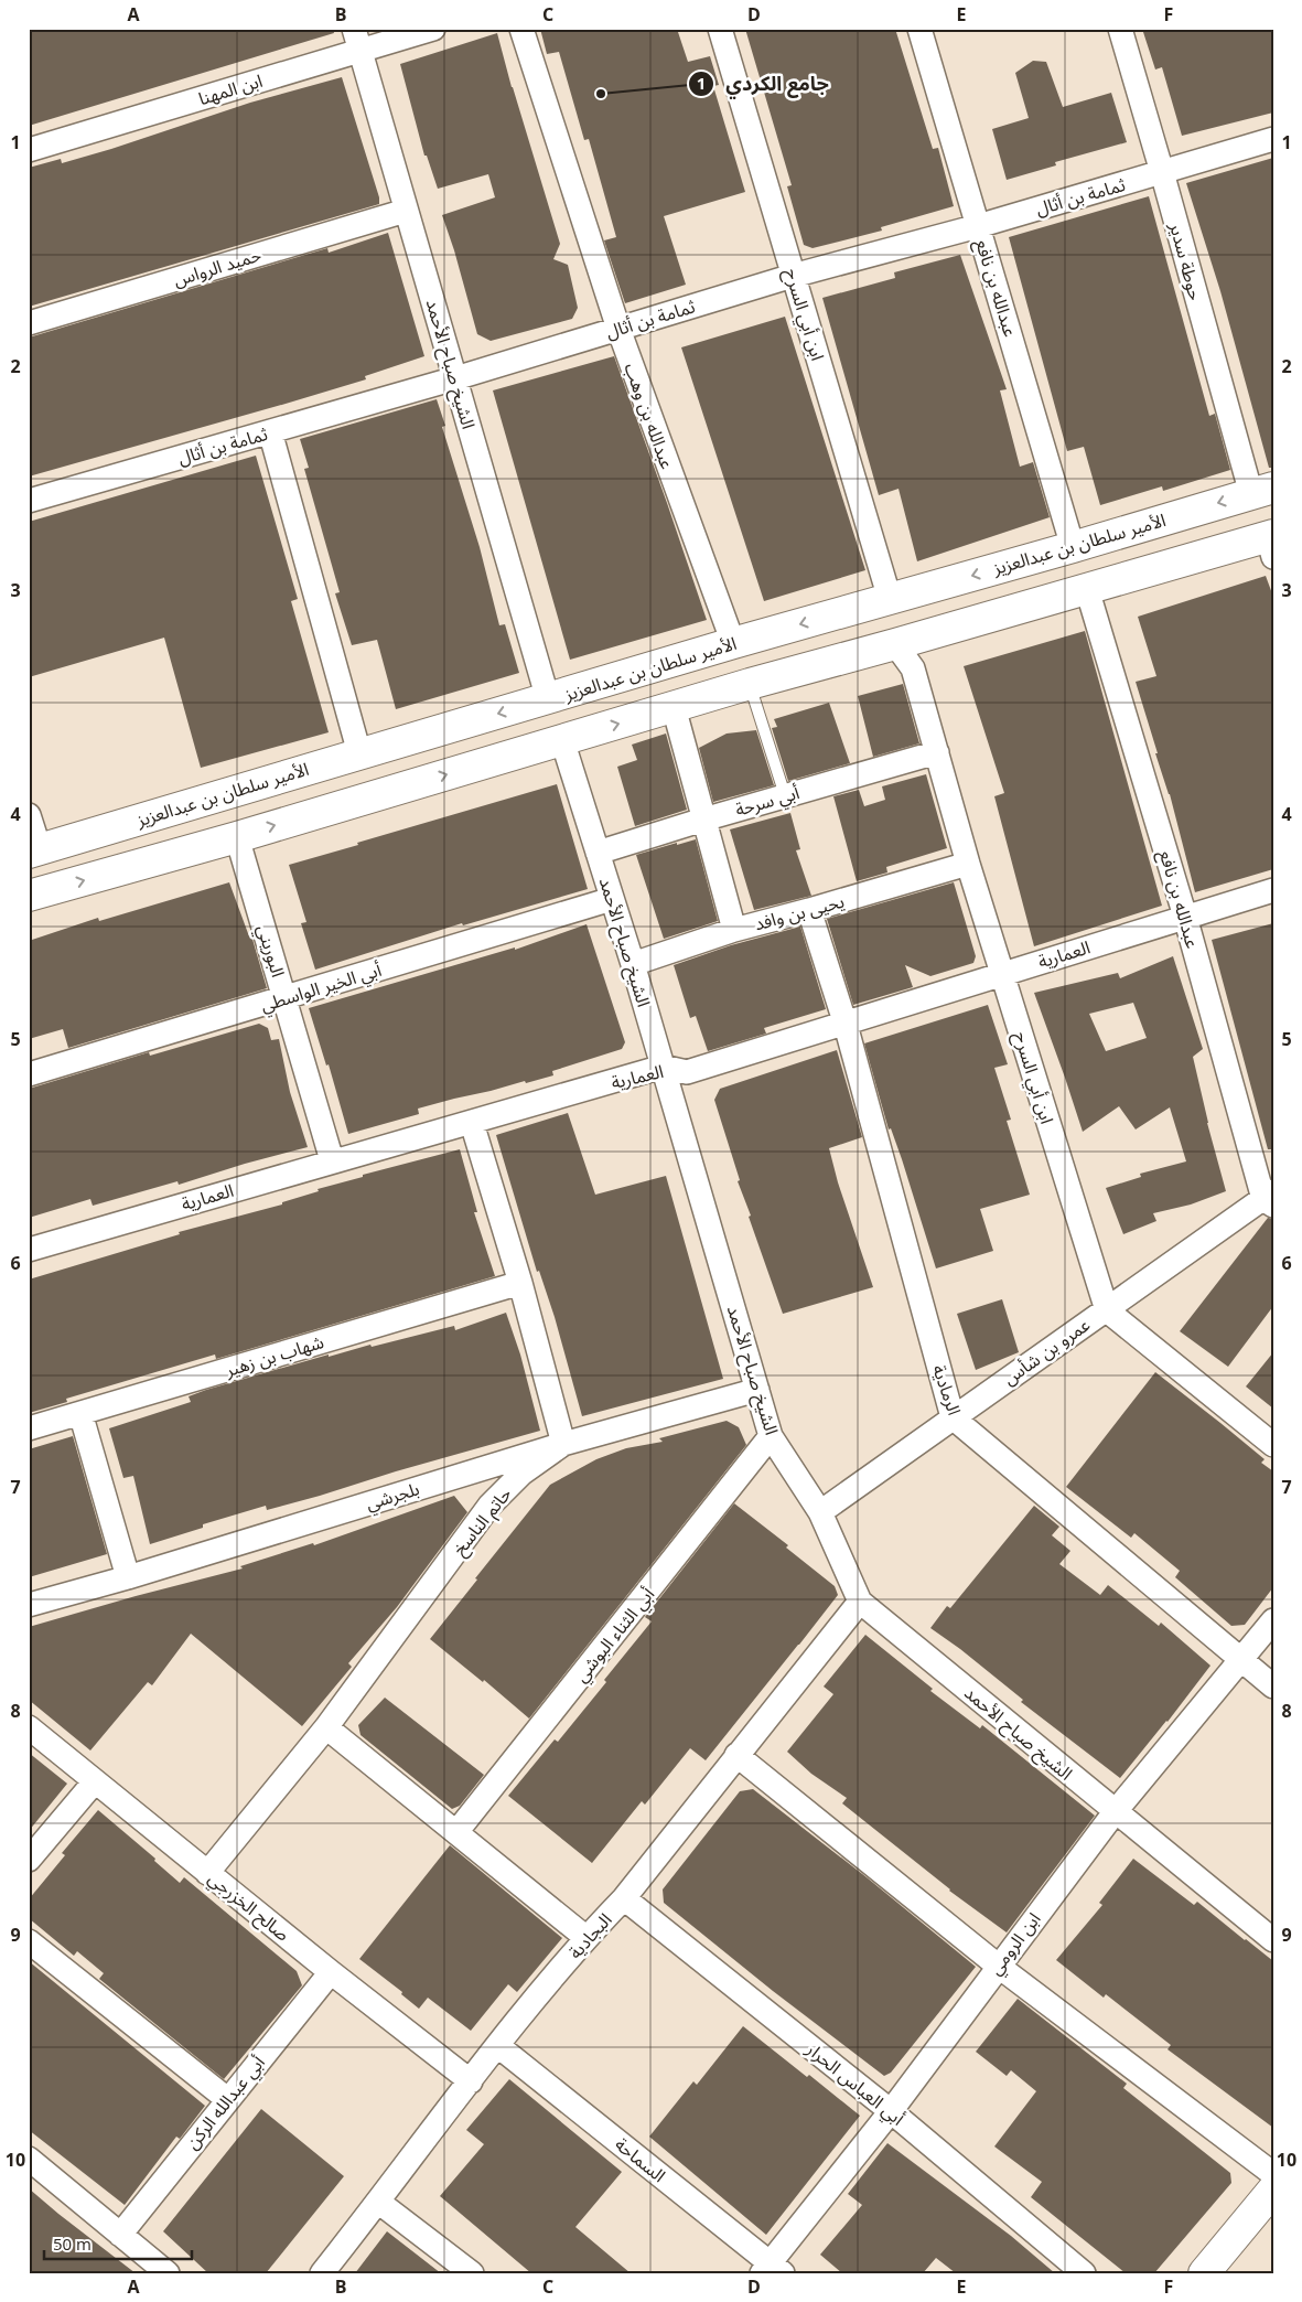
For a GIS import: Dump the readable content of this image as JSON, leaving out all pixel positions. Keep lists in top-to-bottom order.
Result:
{
  "streets": {
    "street": [
      "ابن المهنا",
      "ثمامة بن أثال",
      "حوطة سدير",
      "حميد الرواس",
      "عبدالله بن نافع",
      "ابن أبي السرح",
      "الشيخ صباح الأحمد",
      "عبدالله بن وهب",
      "الأمير سلطان بن عبدالعزيز",
      "أبي سرحة",
      "يحيى بن وافد",
      "البوريني",
      "العمارية",
      "أبي الخير الواسطي",
      "عمرو بن شأس",
      "شهاب بن زهير",
      "الرمادية",
      "بلجرشي",
      "حاتم الناسخ",
      "أبي الثناء البوشي",
      "صالح الخزرجي",
      "البجادية",
      "ابن الرومي",
      "أبي العباس الحرار",
      "أبي عبدالله الركن",
      "السماحة"
    ]
  },
  "crossings": [
    ["ابن المهنا", "الشيخ صباح الأحمد"],
    ["ثمامة بن أثال", "حوطة سدير"],
    ["ثمامة بن أثال", "عبدالله بن نافع"],
    ["ثمامة بن أثال", "ابن أبي السرح"],
    ["ثمامة بن أثال", "الشيخ صباح الأحمد"],
    ["ثمامة بن أثال", "عبدالله بن وهب"],
    ["حوطة سدير", "الأمير سلطان بن عبدالعزيز"],
    ["حميد الرواس", "الشيخ صباح الأحمد"],
    ["عبدالله بن نافع", "الأمير سلطان بن عبدالعزيز"],
    ["عبدالله بن نافع", "العمارية"],
    ["عبدالله بن نافع", "عمرو بن شأس"],
    ["ابن أبي السرح", "الأمير سلطان بن عبدالعزيز"],
    ["ابن أبي السرح", "أبي سرحة"],
    ["ابن أبي السرح", "يحيى بن وافد"],
    ["ابن أبي السرح", "العمارية"],
    ["ابن أبي السرح", "عمرو بن شأس"],
    ["الشيخ صباح الأحمد", "الأمير سلطان بن عبدالعزيز"],
    ["الشيخ صباح الأحمد", "أبي سرحة"],
    ["الشيخ صباح الأحمد", "يحيى بن وافد"],
    ["الشيخ صباح الأحمد", "العمارية"],
    ["الشيخ صباح الأحمد", "أبي الخير الواسطي"],
    ["الشيخ صباح الأحمد", "عمرو بن شأس"],
    ["الشيخ صباح الأحمد", "بلجرشي"],
    ["الشيخ صباح الأحمد", "أبي الثناء البوشي"],
    ["الشيخ صباح الأحمد", "البجادية"],
    ["الشيخ صباح الأحمد", "ابن الرومي"],
    ["عبدالله بن وهب", "الأمير سلطان بن عبدالعزيز"],
    ["يحيى بن وافد", "الرمادية"],
    ["البوريني", "العمارية"],
    ["البوريني", "أبي الخير الواسطي"],
    ["العمارية", "الرمادية"],
    ["عمرو بن شأس", "الرمادية"],
    ["الرمادية", "ابن الرومي"],
    ["بلجرشي", "حاتم الناسخ"],
    ["حاتم الناسخ", "صالح الخزرجي"],
    ["صالح الخزرجي", "البجادية"],
    ["صالح الخزرجي", "أبي عبدالله الركن"],
    ["البجادية", "أبي العباس الحرار"],
    ["البجادية", "السماحة"],
    ["ابن الرومي", "أبي العباس الحرار"],
    ["ابن الرومي", "السماحة"]
  ],
  "places": ["جامع الكردي"],
  "scale_bar": "50 m",
  "grid": {
    "columns": [
      "A",
      "B",
      "C",
      "D",
      "E",
      "F"
    ],
    "rows": [
      "1",
      "2",
      "3",
      "4",
      "5",
      "6",
      "7",
      "8",
      "9",
      "10"
    ]
  }
}
